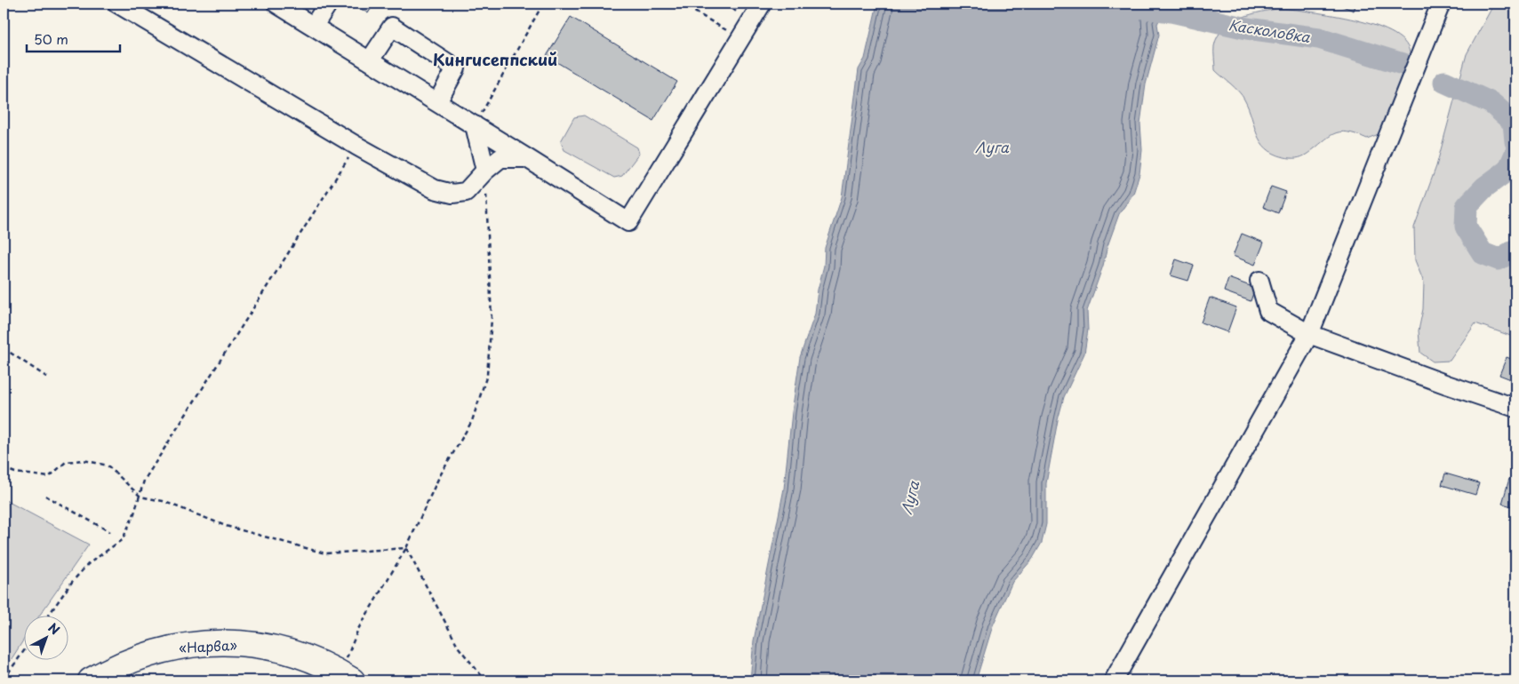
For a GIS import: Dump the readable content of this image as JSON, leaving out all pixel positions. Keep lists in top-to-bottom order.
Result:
{
  "streets": {
    "highway": ["«Нарва»"]
  },
  "districts": ["Кингисеппский"],
  "water": ["Касколовка", "Луга"],
  "scale_bar": "50 m",
  "north": "top right"
}
